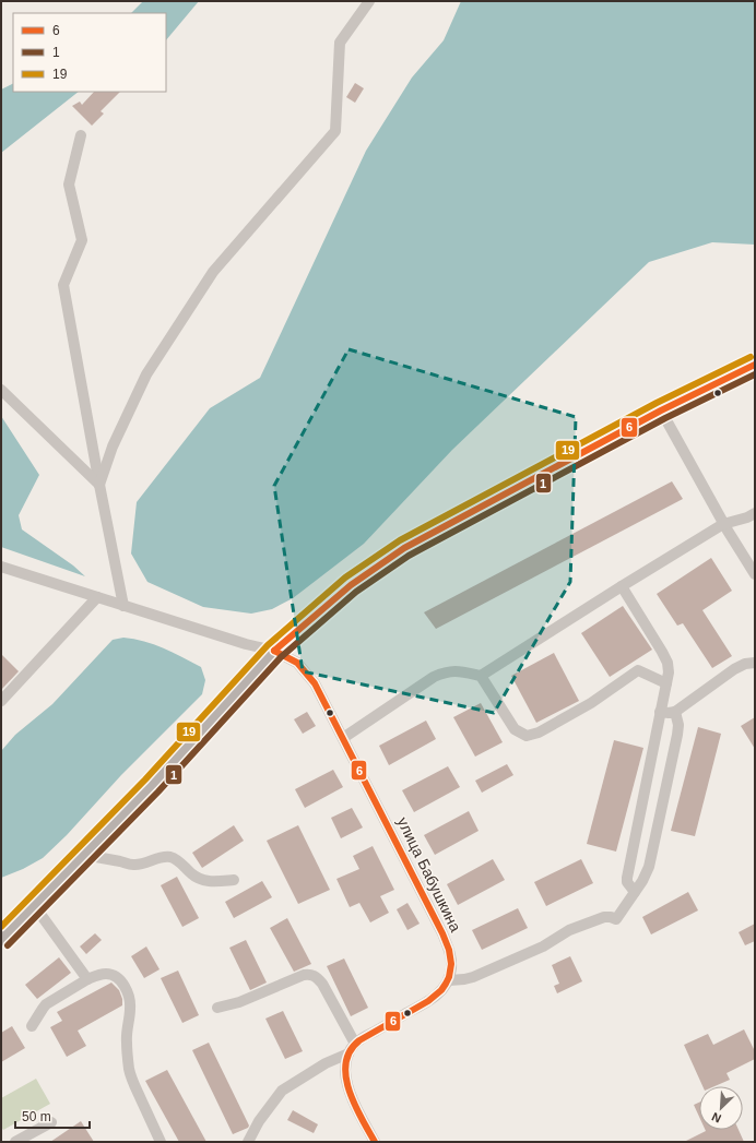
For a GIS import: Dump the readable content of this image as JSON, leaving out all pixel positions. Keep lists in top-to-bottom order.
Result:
{
  "streets": {
    "street": ["улица Бабушкина"]
  },
  "lines": ["transit line 19", "transit line 6", "transit line 1"],
  "legend": ["6", "1", "19"],
  "scale_bar": "50 m",
  "north": "bottom left"
}
